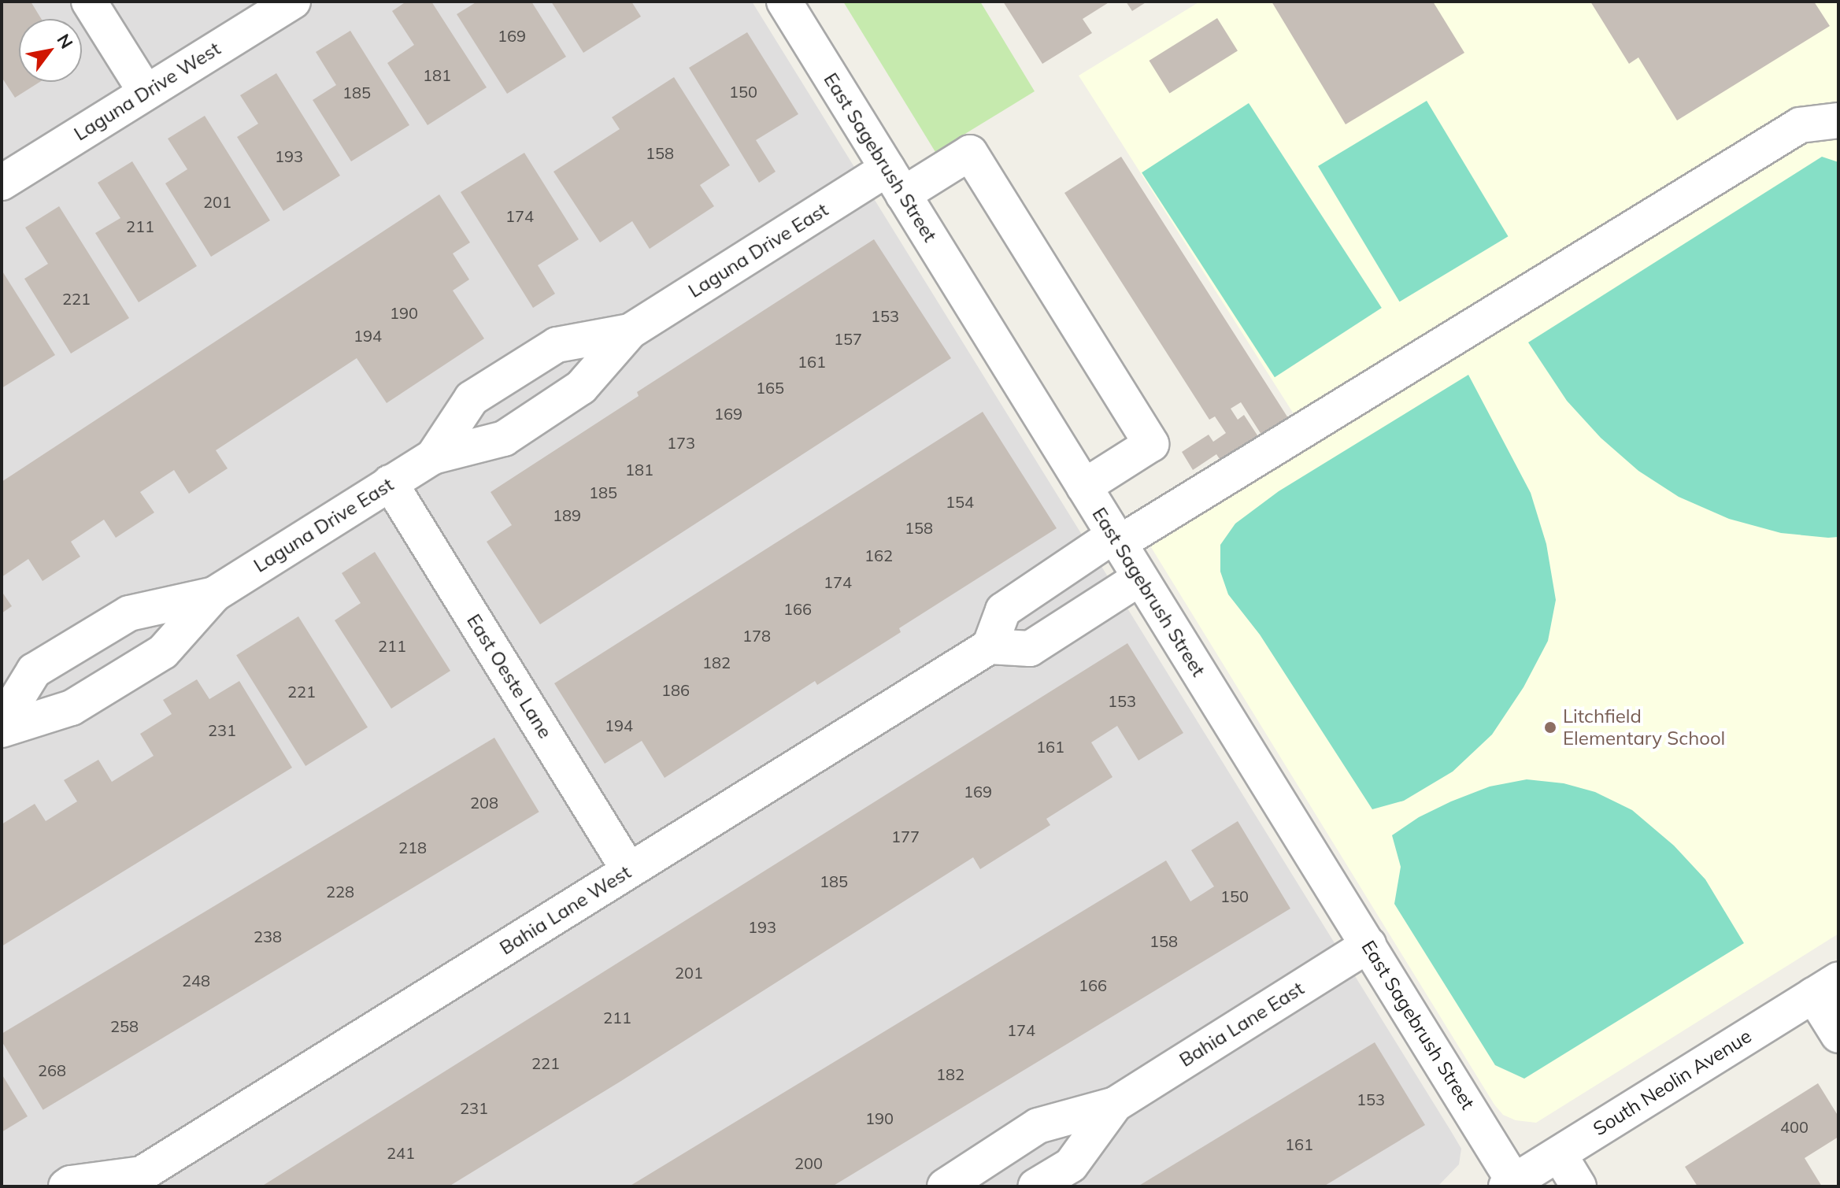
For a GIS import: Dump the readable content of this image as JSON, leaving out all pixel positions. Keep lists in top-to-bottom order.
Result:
{
  "streets": {
    "street": [
      "Laguna Drive West",
      "East Sagebrush Street",
      "Laguna Drive East",
      "East Oeste Lane",
      "Bahia Lane West",
      "Bahia Lane East",
      "South Neolin Avenue"
    ]
  },
  "crossings": [
    ["East Sagebrush Street", "Laguna Drive East"],
    ["East Sagebrush Street", "Bahia Lane East"],
    ["East Sagebrush Street", "South Neolin Avenue"],
    ["Laguna Drive East", "East Oeste Lane"],
    ["East Oeste Lane", "Bahia Lane West"]
  ],
  "places": ["Litchfield Elementary School"],
  "house_numbers": [
    "169",
    "181",
    "150",
    "185",
    "158",
    "193",
    "201",
    "174",
    "211",
    "221",
    "190",
    "153",
    "194",
    "157",
    "161",
    "165",
    "169",
    "173",
    "181",
    "185",
    "154",
    "189",
    "158",
    "162",
    "174",
    "166",
    "178",
    "211",
    "182",
    "186",
    "221",
    "153",
    "194",
    "231",
    "161",
    "169",
    "208",
    "177",
    "218",
    "185",
    "228",
    "150",
    "193",
    "238",
    "158",
    "201",
    "248",
    "166",
    "211",
    "258",
    "174",
    "221",
    "268",
    "182",
    "153",
    "231",
    "190",
    "400",
    "161",
    "241",
    "200"
  ],
  "north": "top right"
}
